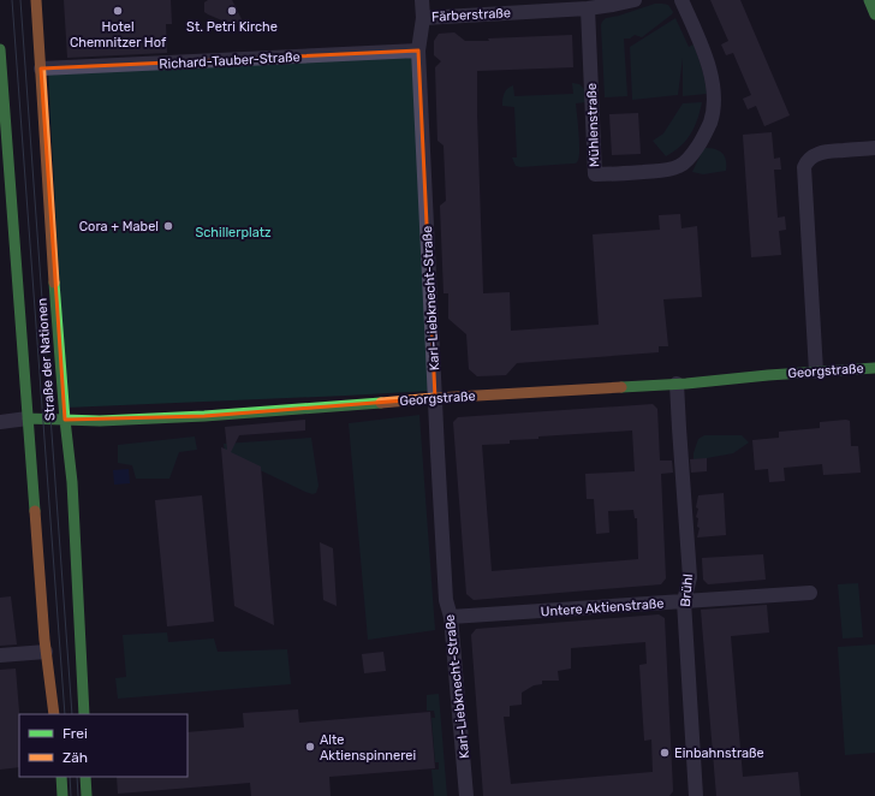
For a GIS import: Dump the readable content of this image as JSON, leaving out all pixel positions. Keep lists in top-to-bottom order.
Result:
{
  "streets": {
    "main road": ["Straße der Nationen", "Georgstraße"],
    "street": [
      "Färberstraße",
      "Richard-Tauber-Straße",
      "Mühlenstraße",
      "Karl-Liebknecht-Straße",
      "Brühl",
      "Untere Aktienstraße"
    ]
  },
  "crossings": [
    ["Färberstraße", "Mühlenstraße"],
    ["Färberstraße", "Karl-Liebknecht-Straße"],
    ["Richard-Tauber-Straße", "Karl-Liebknecht-Straße"],
    ["Richard-Tauber-Straße", "Straße der Nationen"],
    ["Karl-Liebknecht-Straße", "Georgstraße"],
    ["Karl-Liebknecht-Straße", "Untere Aktienstraße"],
    ["Straße der Nationen", "Georgstraße"],
    ["Georgstraße", "Brühl"],
    ["Brühl", "Untere Aktienstraße"]
  ],
  "parks": ["Schillerplatz"],
  "places": [
    "Hotel Chemnitzer Hof",
    "St. Petri Kirche",
    "Cora + Mabel",
    "Alte Aktienspinnerei",
    "Einbahnstraße"
  ],
  "legend": ["Frei", "Zäh"]
}
